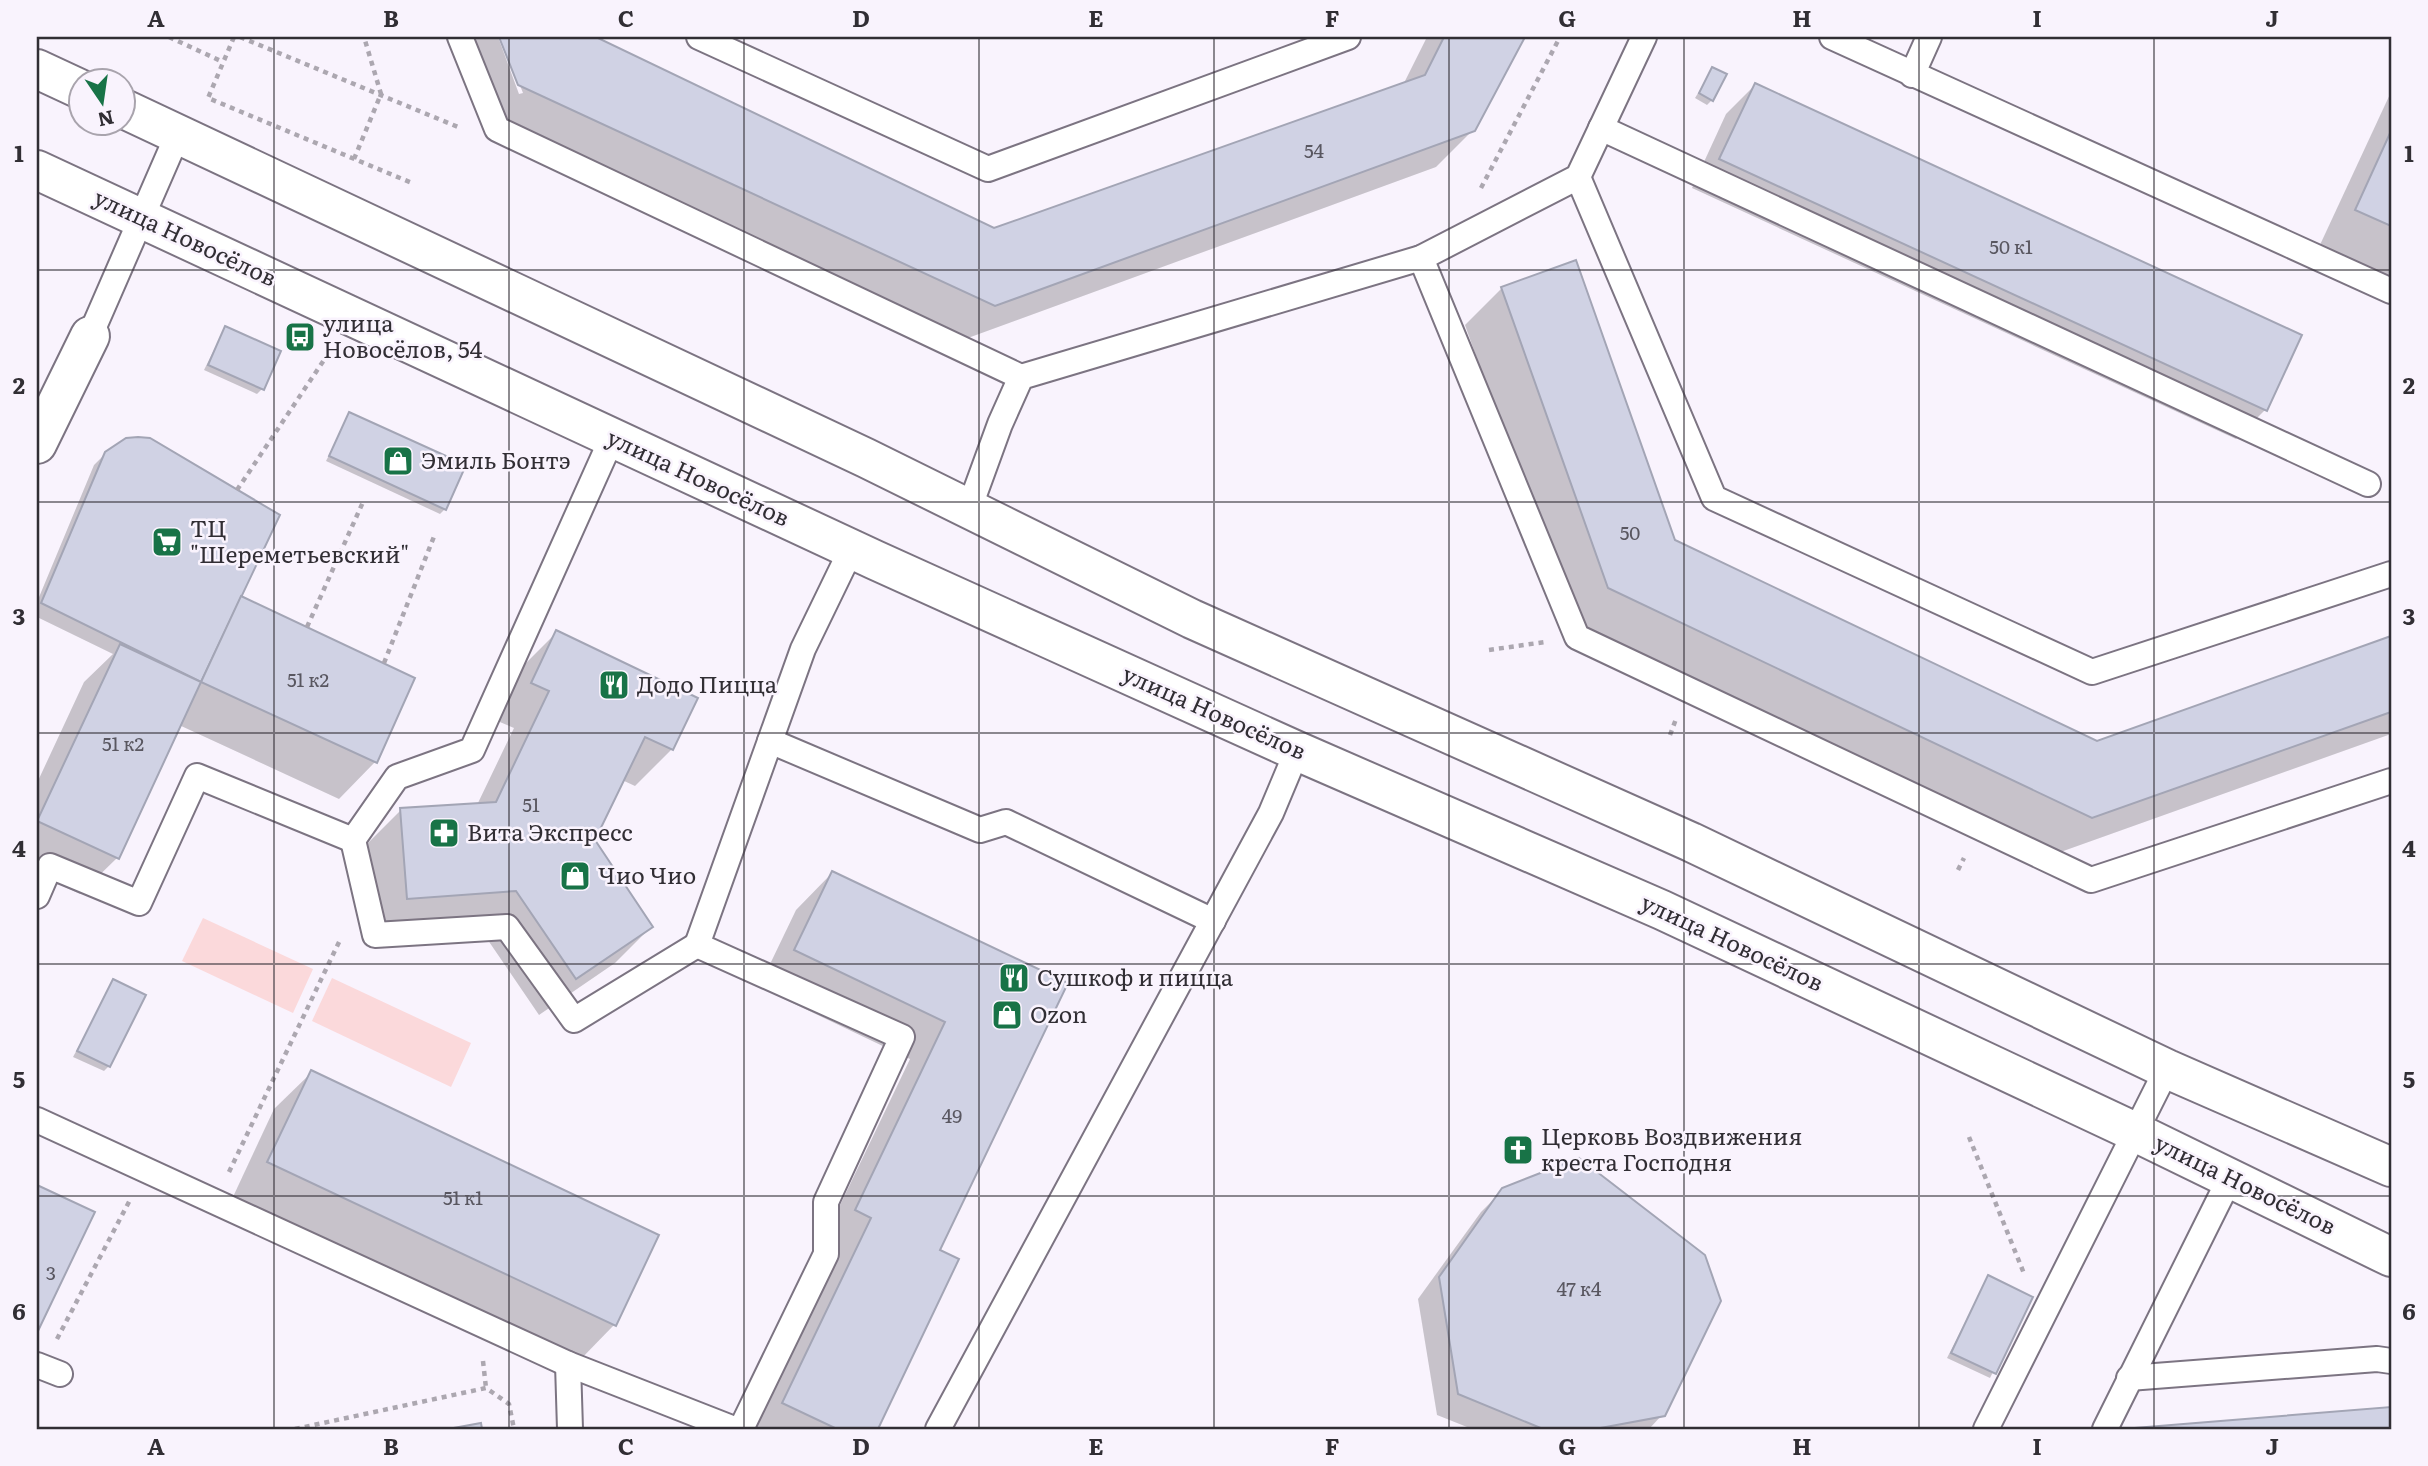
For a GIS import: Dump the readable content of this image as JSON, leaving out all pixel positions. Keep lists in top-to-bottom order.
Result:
{
  "streets": {
    "main road": ["улица Новосёлов"]
  },
  "places": {
    "bus stop": ["улица Новосёлов, 54"],
    "shop": ["Эмиль Бонтэ", "Чио Чио", "Ozon"],
    "supermarket": ["ТЦ \"Шереметьевский\""],
    "restaurant": ["Додо Пицца", "Сушкоф и пицца"],
    "pharmacy": ["Вита Экспресс"],
    "church": ["Церковь Воздвижения креста Господня"]
  },
  "house_numbers": [
    "54",
    "50 к1",
    "50",
    "51 к2",
    "51 к2",
    "51",
    "49",
    "51 к1",
    "3",
    "47 к4"
  ],
  "north": "bottom",
  "grid": {
    "columns": [
      "A",
      "B",
      "C",
      "D",
      "E",
      "F",
      "G",
      "H",
      "I",
      "J"
    ],
    "rows": [
      "1",
      "2",
      "3",
      "4",
      "5",
      "6"
    ]
  }
}
